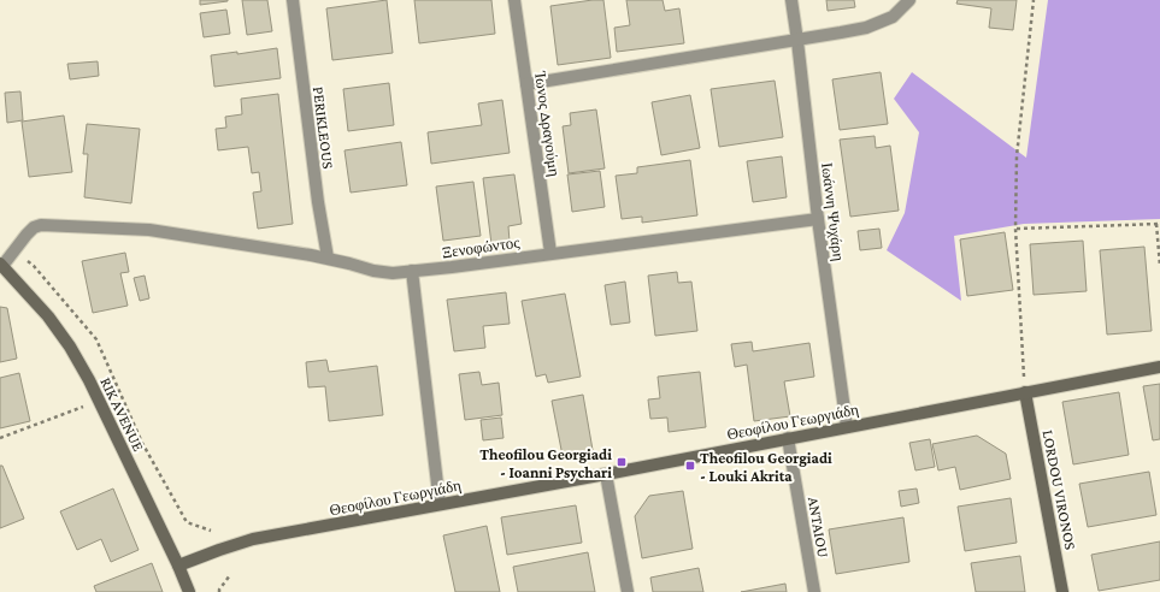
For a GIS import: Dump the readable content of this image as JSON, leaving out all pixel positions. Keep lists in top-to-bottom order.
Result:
{
  "streets": {
    "street": [
      "Ίωνος Δραγούμη",
      "PERIKLEOUS",
      "Ιωάννη Ψυχάρη",
      "Ξενοφώντος",
      "RIK AVENUE",
      "Θεοφίλου Γεωργιάδη",
      "LORDOU VIRONOS",
      "ANTAIOU"
    ]
  },
  "crossings": [
    ["Ίωνος Δραγούμη", "Ξενοφώντος"],
    ["PERIKLEOUS", "Ξενοφώντος"],
    ["Ιωάννη Ψυχάρη", "Ξενοφώντος"],
    ["Ιωάννη Ψυχάρη", "Θεοφίλου Γεωργιάδη"],
    ["Ξενοφώντος", "RIK AVENUE"],
    ["RIK AVENUE", "Θεοφίλου Γεωργιάδη"],
    ["Θεοφίλου Γεωργιάδη", "LORDOU VIRONOS"],
    ["Θεοφίλου Γεωργιάδη", "ANTAIOU"]
  ],
  "places": {
    "transit": ["Theofilou Georgiadi - Ioanni Psychari", "Theofilou Georgiadi - Louki Akrita"]
  }
}
